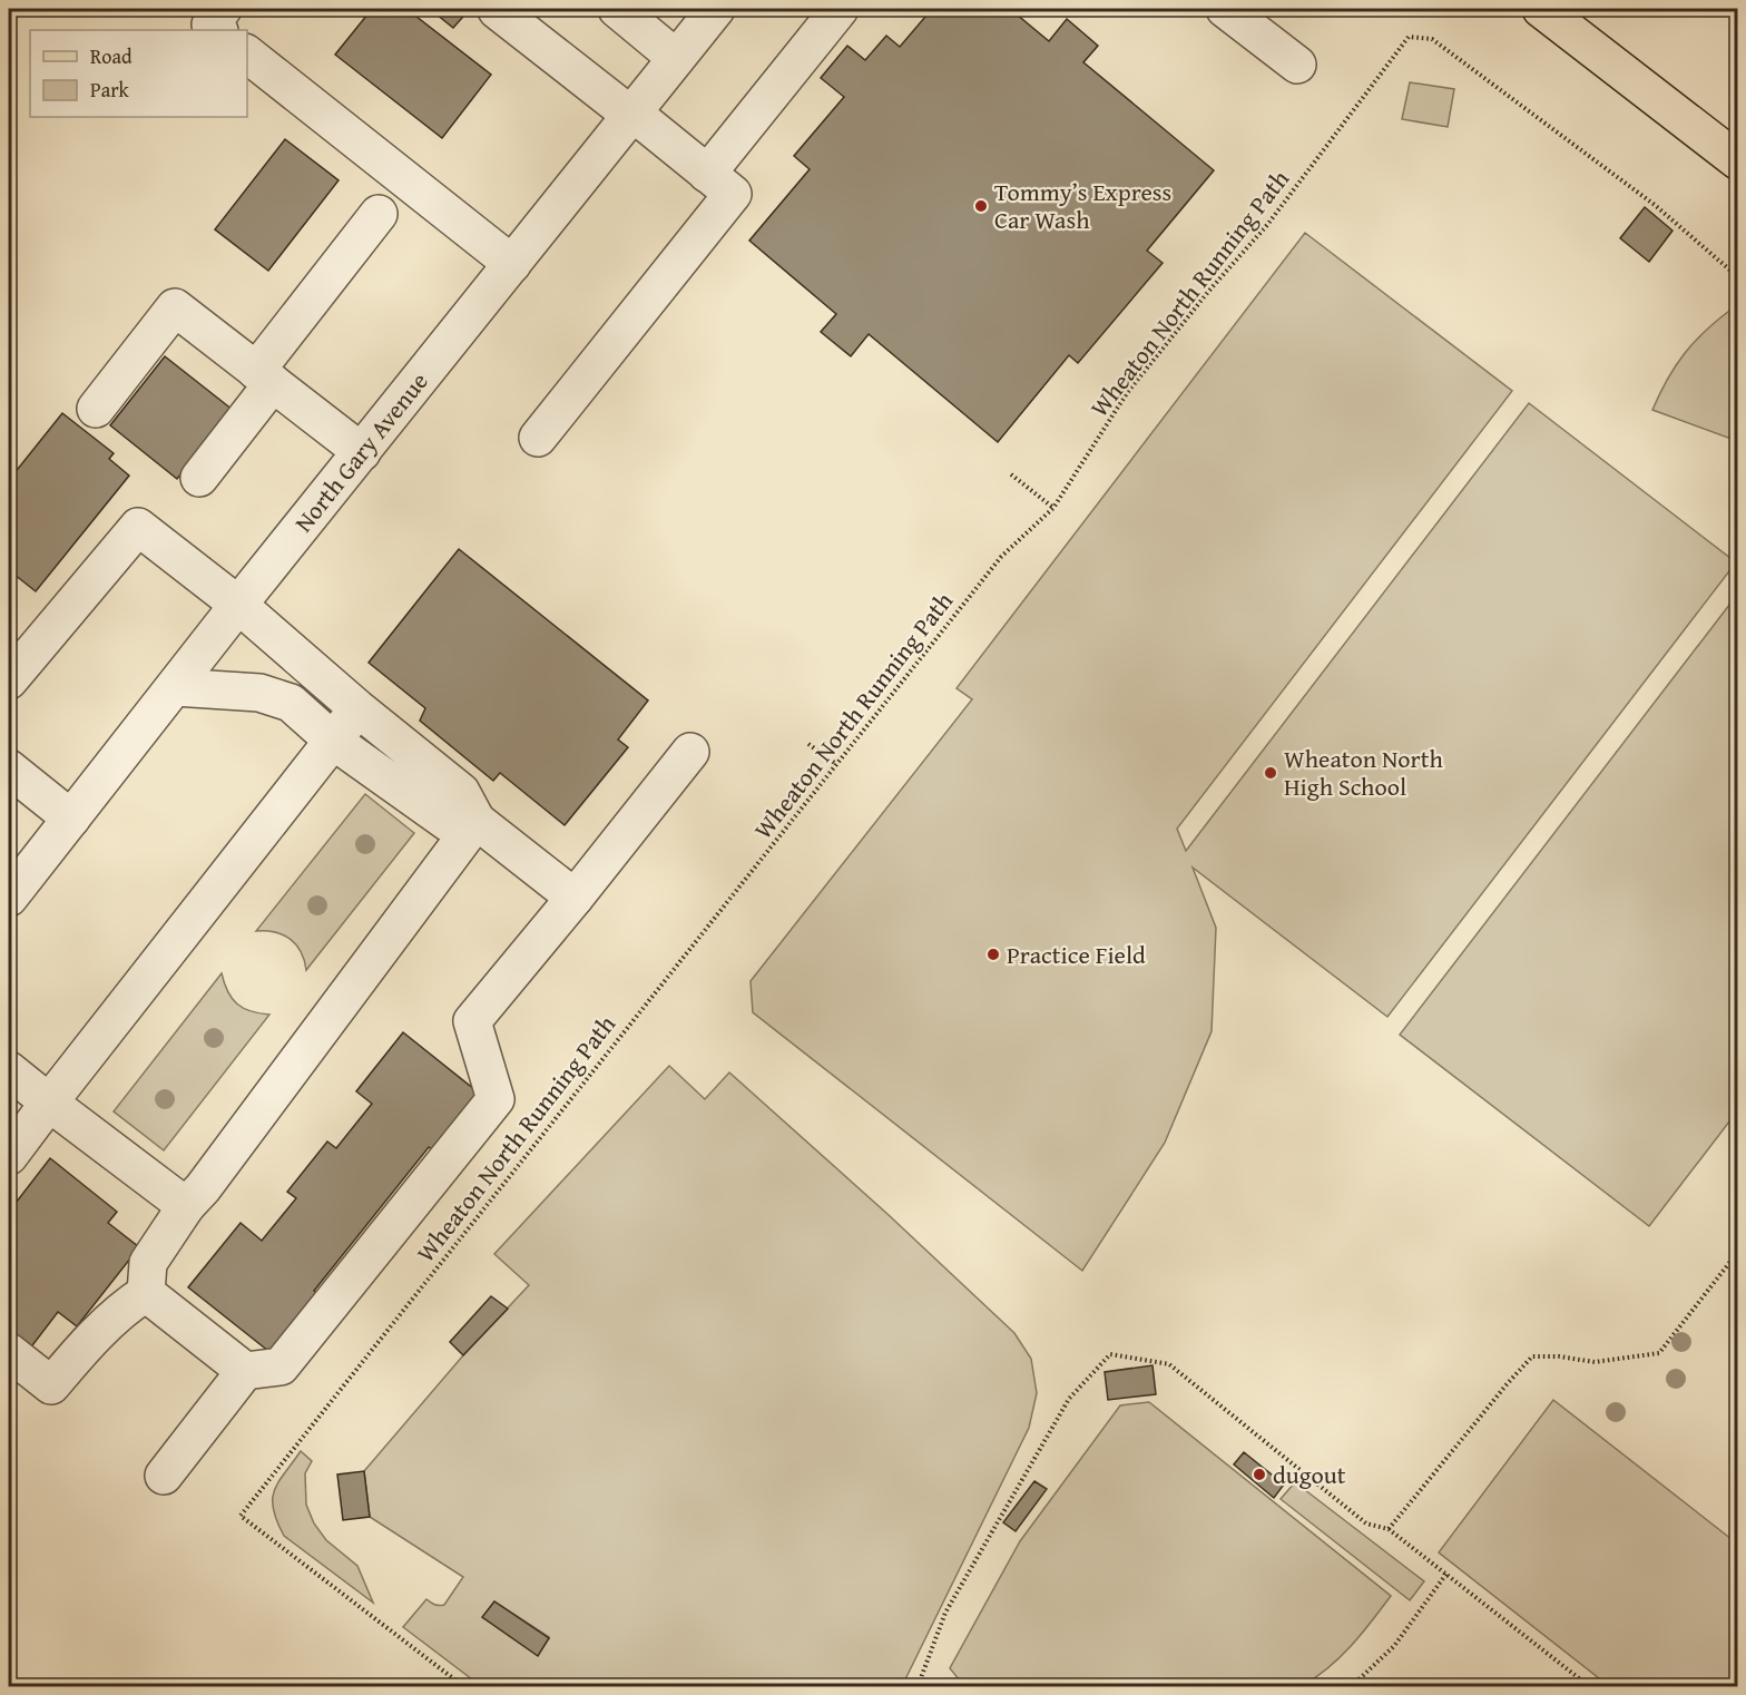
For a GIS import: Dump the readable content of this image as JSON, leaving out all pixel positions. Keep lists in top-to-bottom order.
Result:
{
  "streets": {
    "street": ["North Gary Avenue"],
    "path": ["Wheaton North Running Path"]
  },
  "places": [
    "Tommy’s Express Car Wash",
    "Wheaton North High School",
    "Practice Field",
    "dugout"
  ],
  "legend": ["Road", "Park"]
}
